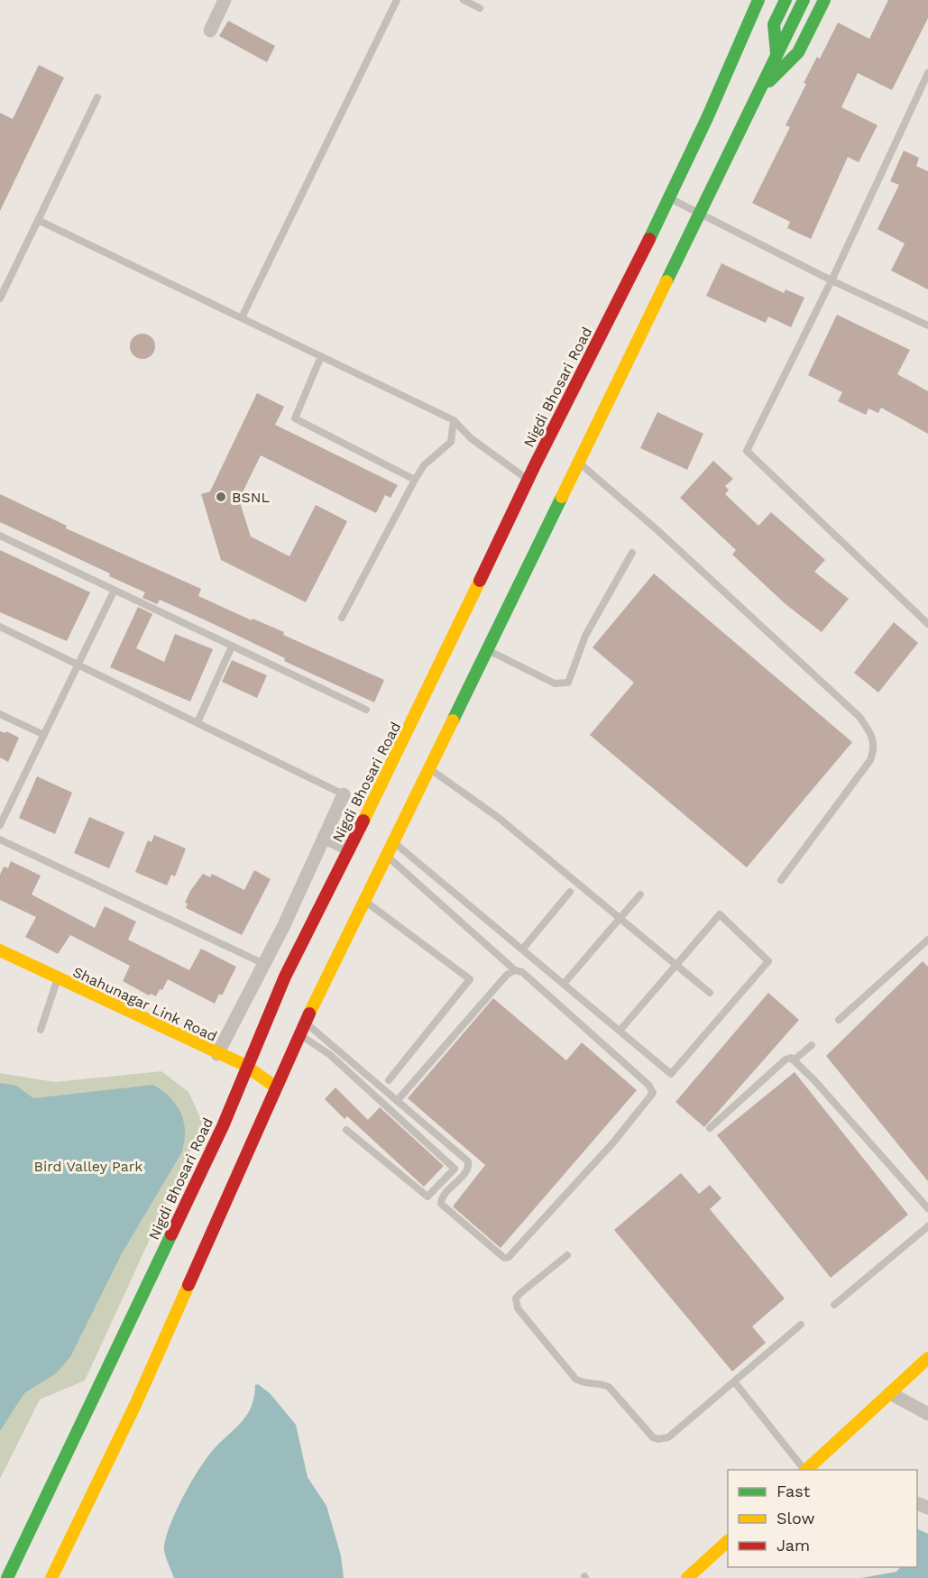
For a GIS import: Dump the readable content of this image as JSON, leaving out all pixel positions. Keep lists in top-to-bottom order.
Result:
{
  "streets": {
    "main road": ["Nigdi Bhosari Road", "Shahunagar Link Road"]
  },
  "crossings": [
    ["Nigdi Bhosari Road", "Shahunagar Link Road"]
  ],
  "parks": ["Bird Valley Park"],
  "places": ["BSNL"],
  "legend": ["Fast", "Slow", "Jam"]
}
